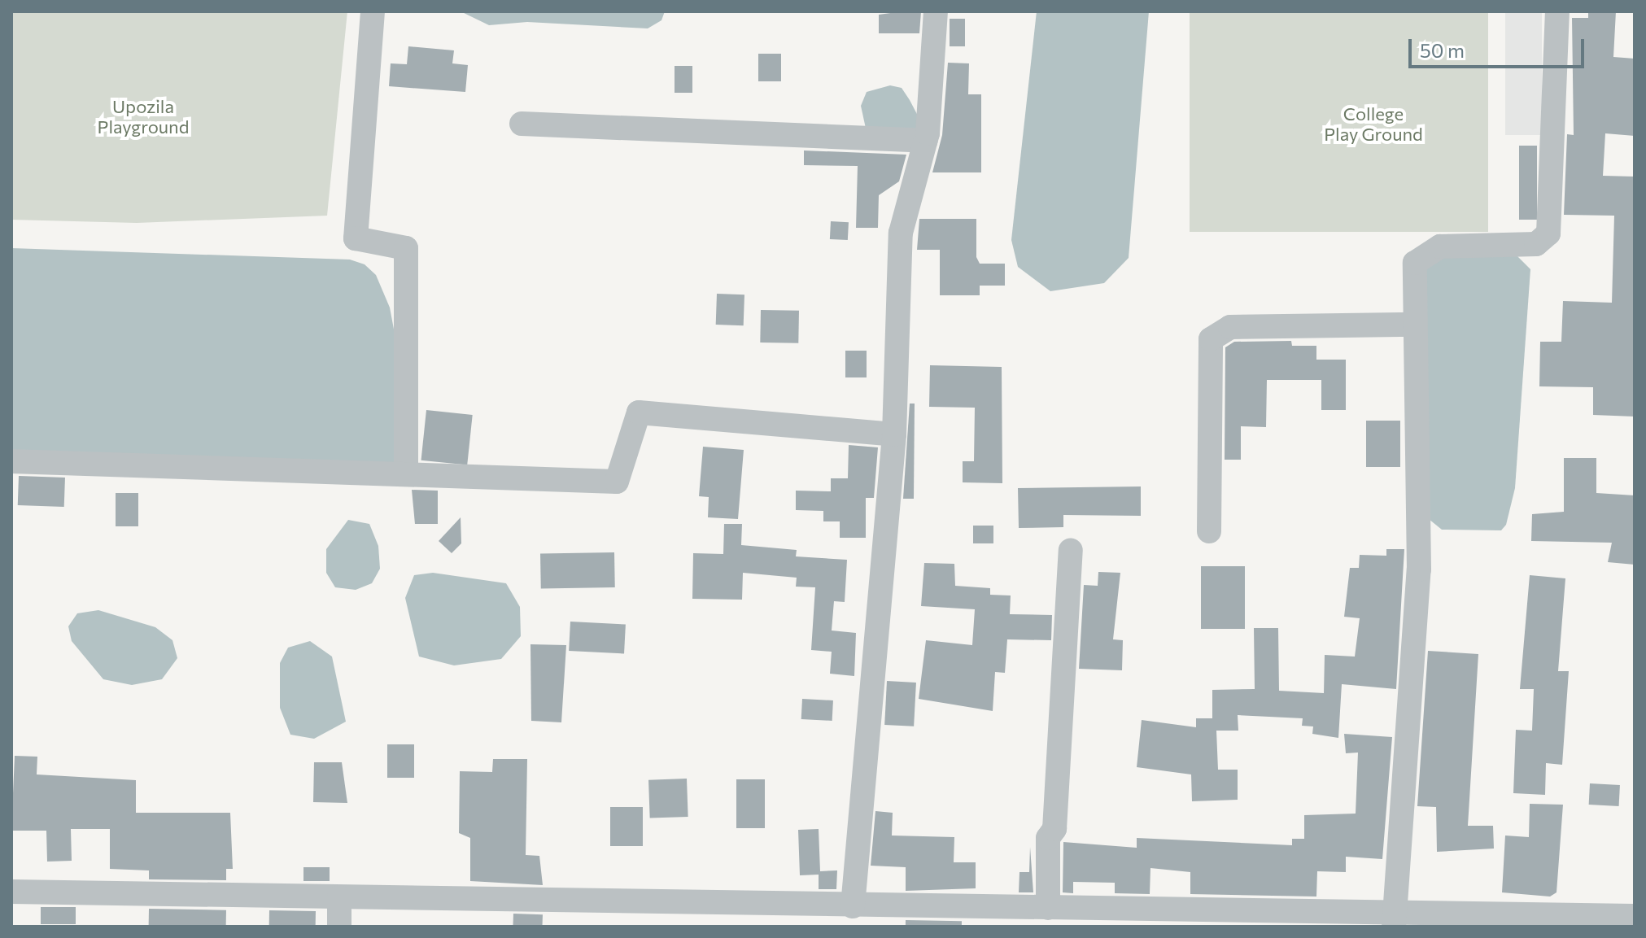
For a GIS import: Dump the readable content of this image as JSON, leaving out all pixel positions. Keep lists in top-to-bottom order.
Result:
{
  "parks": ["Upozila Playground", "College Play Ground"],
  "scale_bar": "50 m"
}
